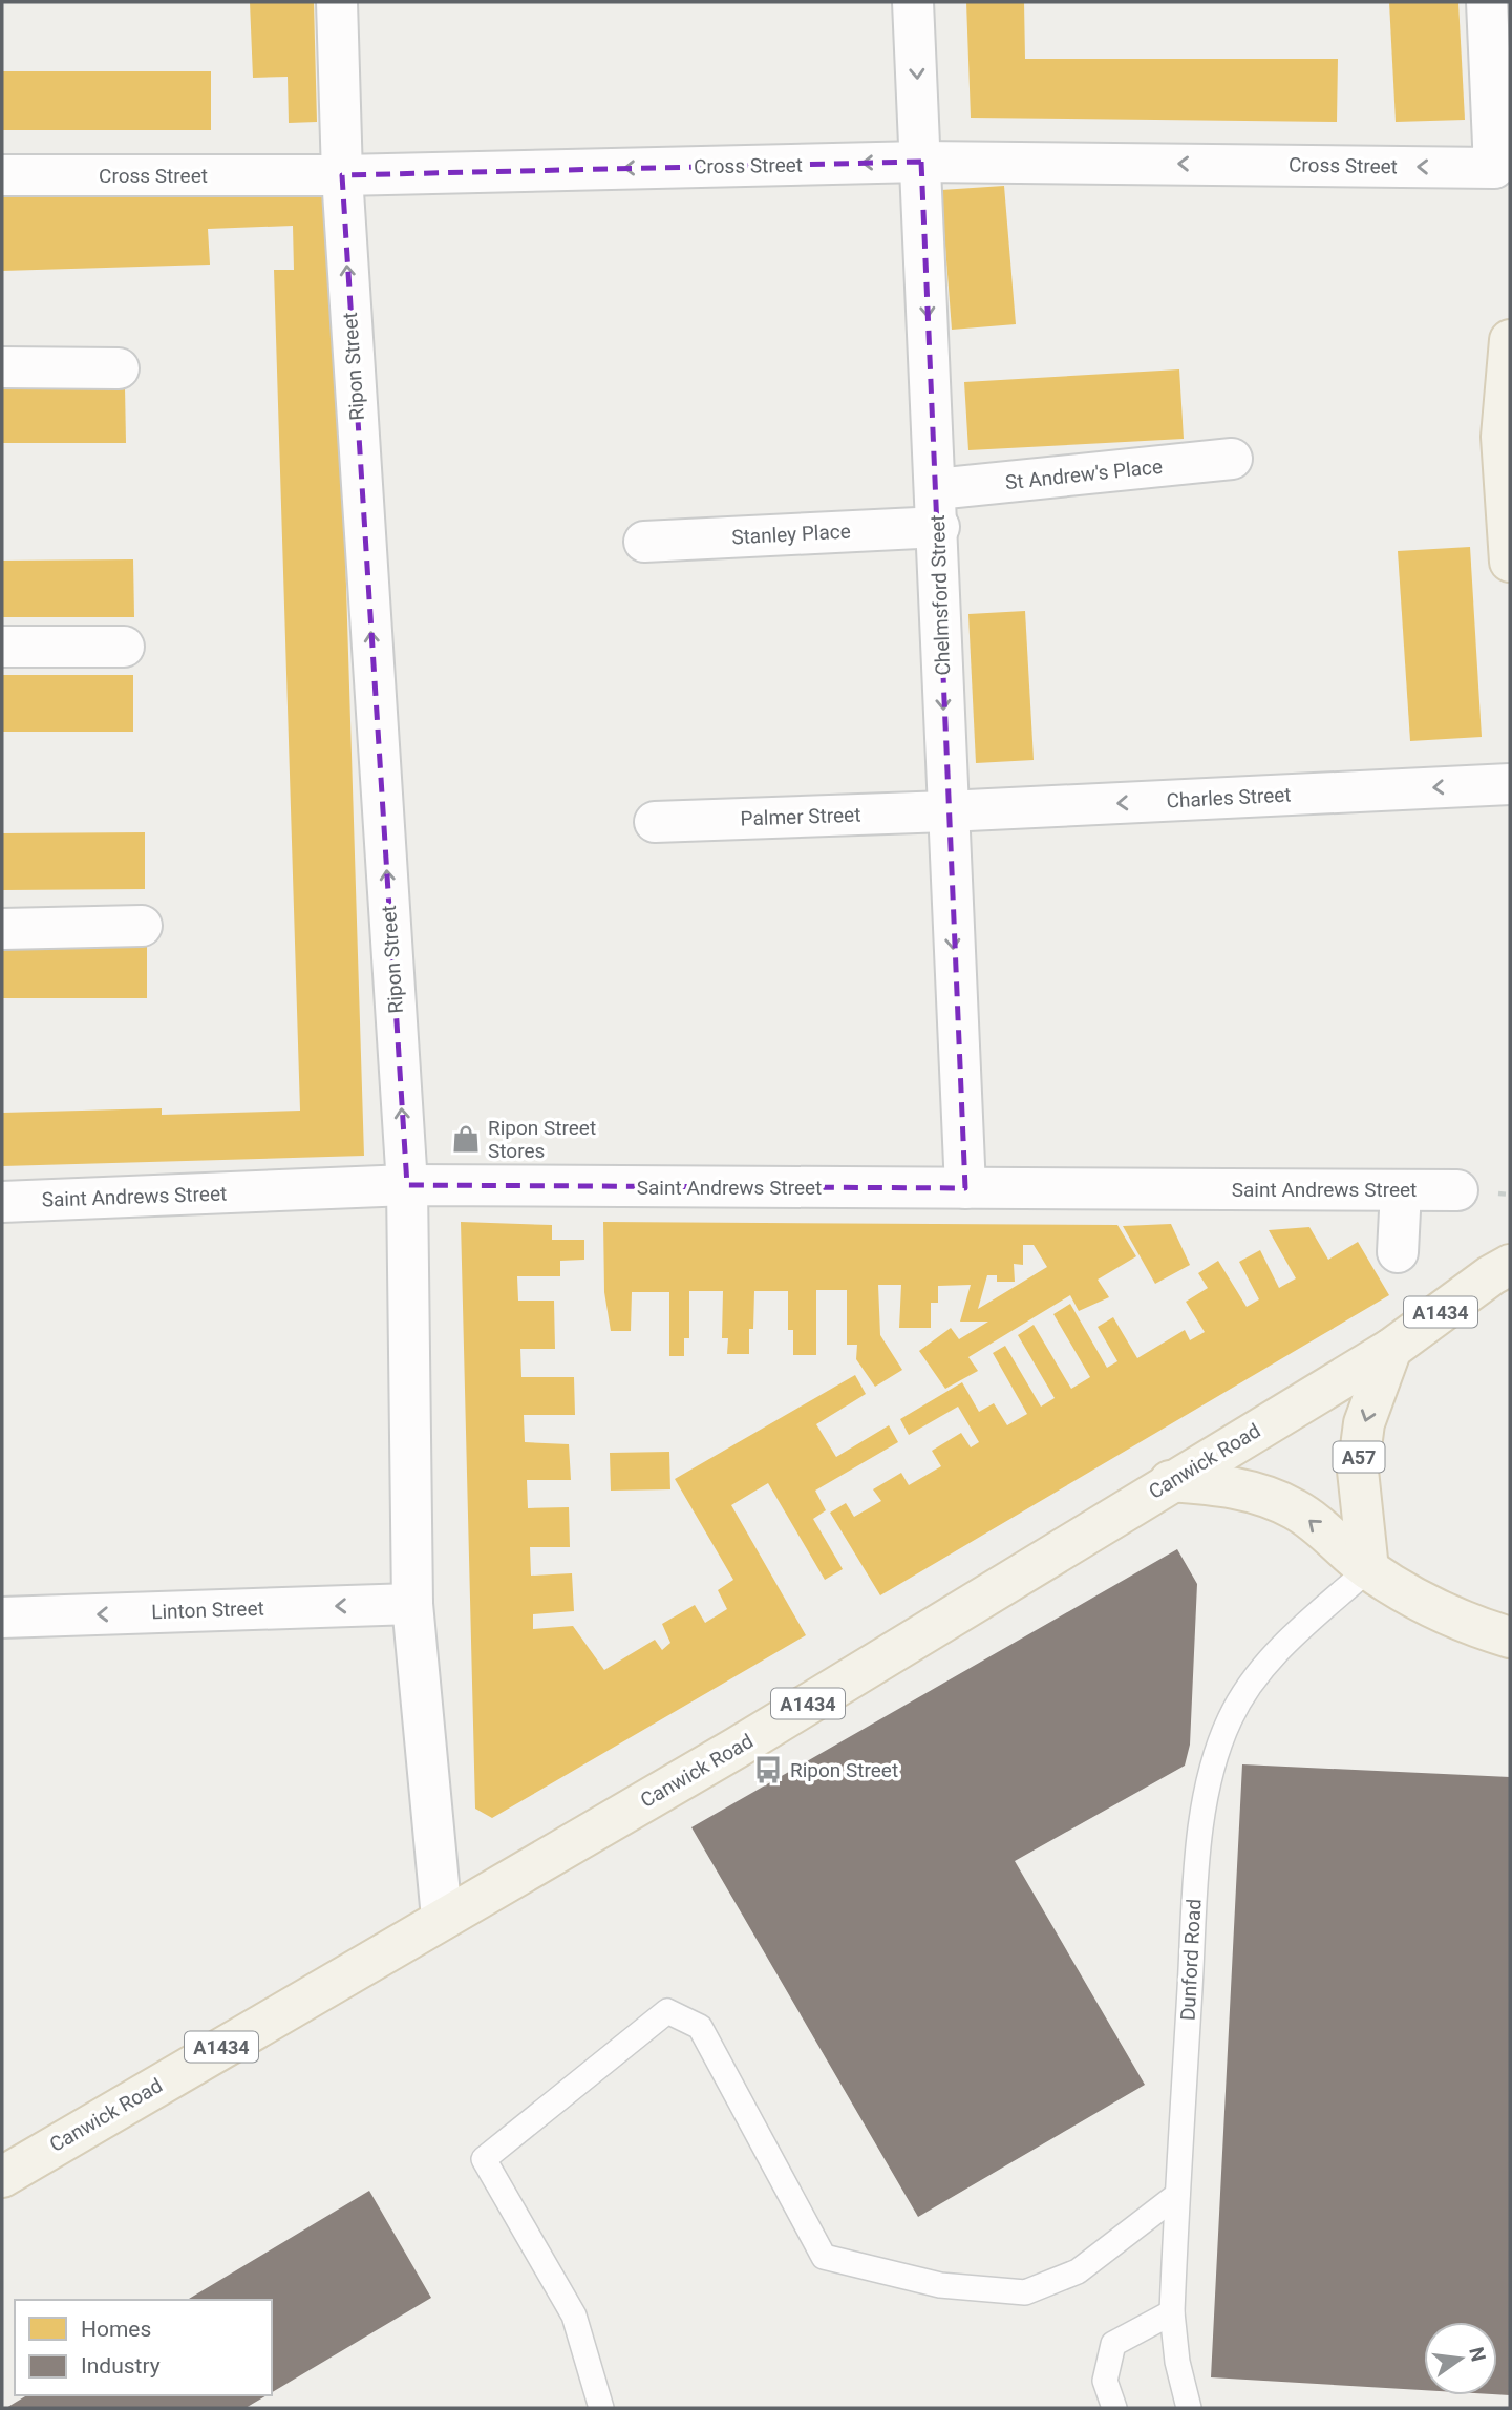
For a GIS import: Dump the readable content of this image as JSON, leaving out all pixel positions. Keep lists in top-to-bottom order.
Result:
{
  "streets": {
    "main road": ["A1434", "A57", "Canwick Road"],
    "street": [
      "Cross Street",
      "Ripon Street",
      "St Andrew's Place",
      "Stanley Place",
      "Chelmsford Street",
      "Charles Street",
      "Palmer Street",
      "Saint Andrews Street",
      "Linton Street"
    ],
    "lane": ["Dunford Road"]
  },
  "crossings": [
    ["Cross Street", "Ripon Street"],
    ["Cross Street", "Chelmsford Street"],
    ["Ripon Street", "Saint Andrews Street"],
    ["Ripon Street", "Canwick Road"],
    ["Ripon Street", "Linton Street"],
    ["St Andrew's Place", "Stanley Place"],
    ["St Andrew's Place", "Chelmsford Street"],
    ["Stanley Place", "Chelmsford Street"],
    ["Chelmsford Street", "Charles Street"],
    ["Chelmsford Street", "Palmer Street"],
    ["Chelmsford Street", "Saint Andrews Street"],
    ["Charles Street", "Palmer Street"],
    ["A57", "Canwick Road"],
    ["A57", "Dunford Road"]
  ],
  "one_way": [
    "Cross Street",
    "Ripon Street",
    "Chelmsford Street",
    "Charles Street",
    "Linton Street"
  ],
  "places": {
    "shop": ["Ripon Street Stores"],
    "bus stop": ["Ripon Street"]
  },
  "legend": ["Homes", "Industry"],
  "north": "right"
}
